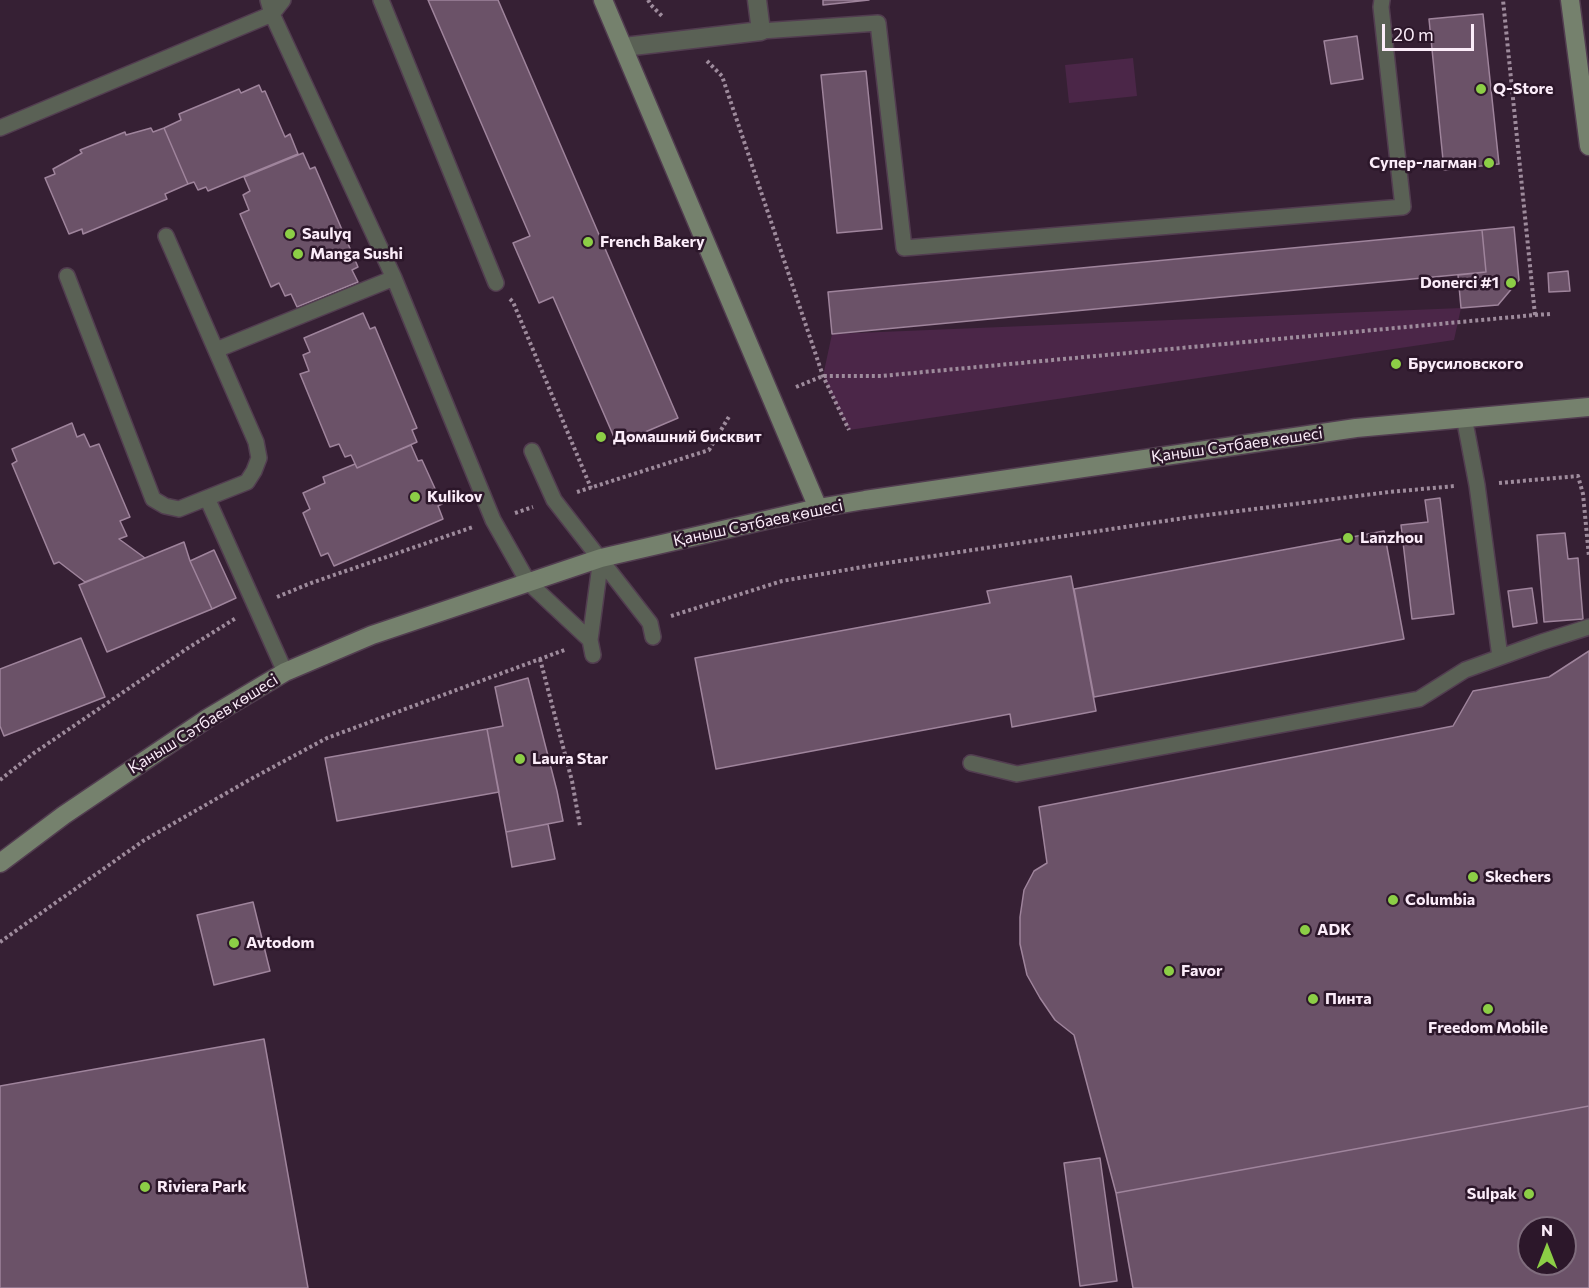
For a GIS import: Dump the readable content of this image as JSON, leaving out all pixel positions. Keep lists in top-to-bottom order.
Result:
{
  "streets": {
    "main road": ["Қаныш Сәтбаев көшесі"]
  },
  "places": [
    "Q-Store",
    "Супер-лагман",
    "Saulyq",
    "French Bakery",
    "Manga Sushi",
    "Donerci #1",
    "Брусиловского",
    "Домашний бисквит",
    "Kulikov",
    "Lanzhou",
    "Laura Star",
    "Skechers",
    "Columbia",
    "ADK",
    "Avtodom",
    "Favor",
    "Пинта",
    "Freedom Mobile",
    "Riviera Park",
    "Sulpak"
  ],
  "scale_bar": "20 m",
  "north": "top"
}
